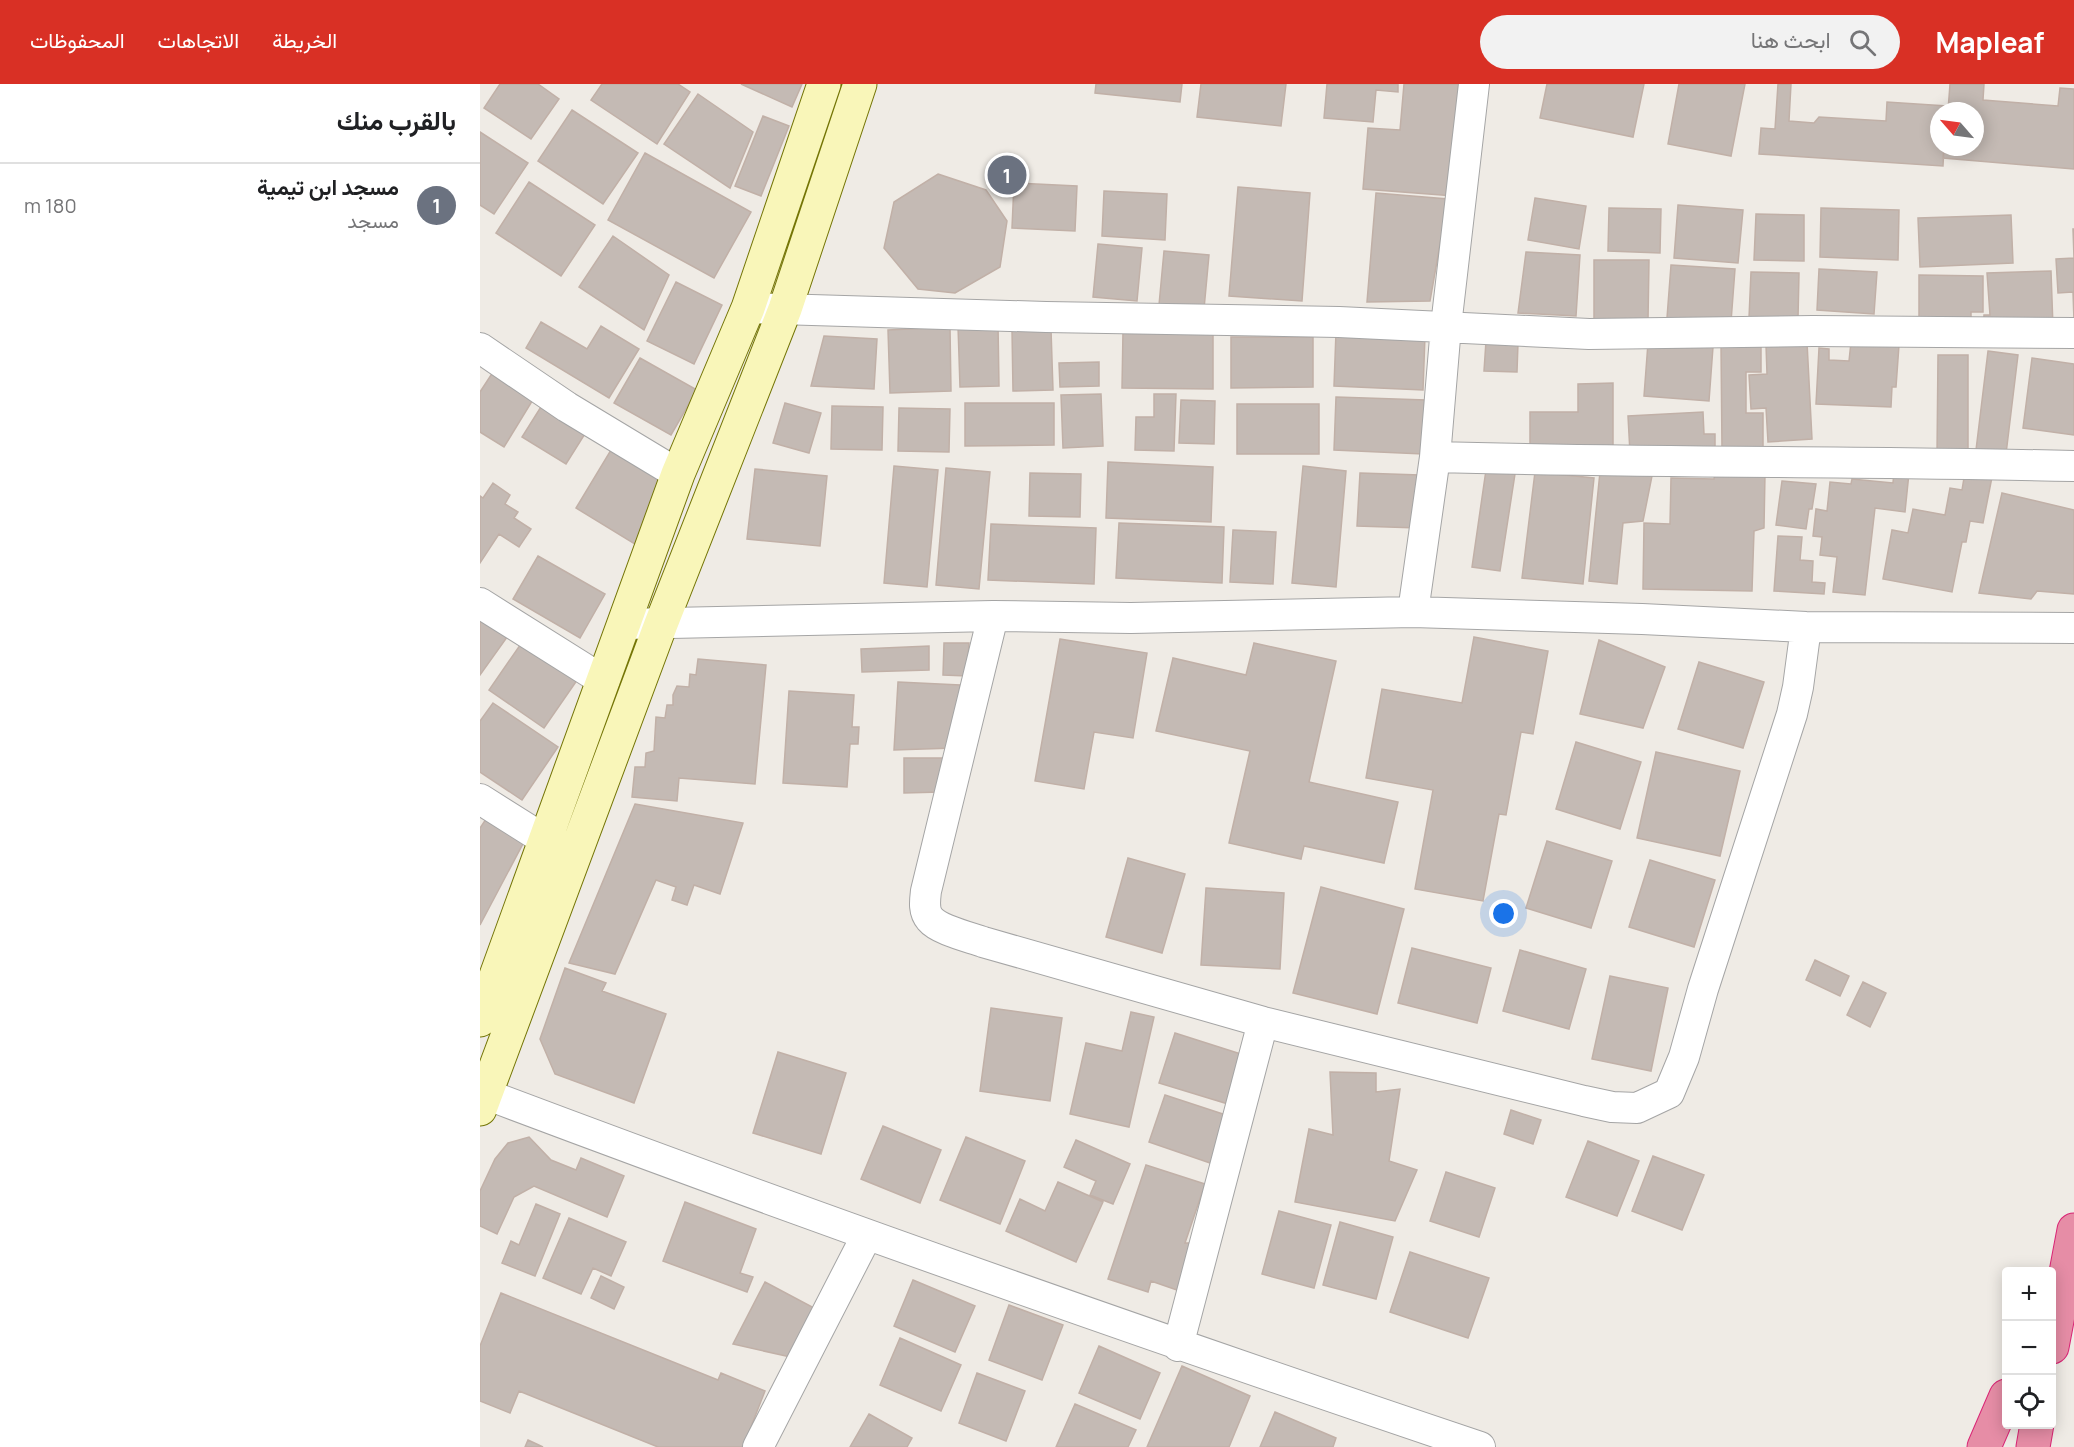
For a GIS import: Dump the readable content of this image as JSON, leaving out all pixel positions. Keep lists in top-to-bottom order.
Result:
{
  "north": "top left",
  "page": {
    "header": "Mapleaf",
    "search": "ابحث هنا",
    "nav": ["الخريطة", "الاتجاهات", "المحفوظات"],
    "heading": "بالقرب منك",
    "pins": "1",
    "list": [
      {
        "mark": "1",
        "name": "مسجد ابن تيمية",
        "note": "مسجد",
        "value": "180 m"
      }
    ],
    "map_buttons": ["+", "−"]
  }
}
